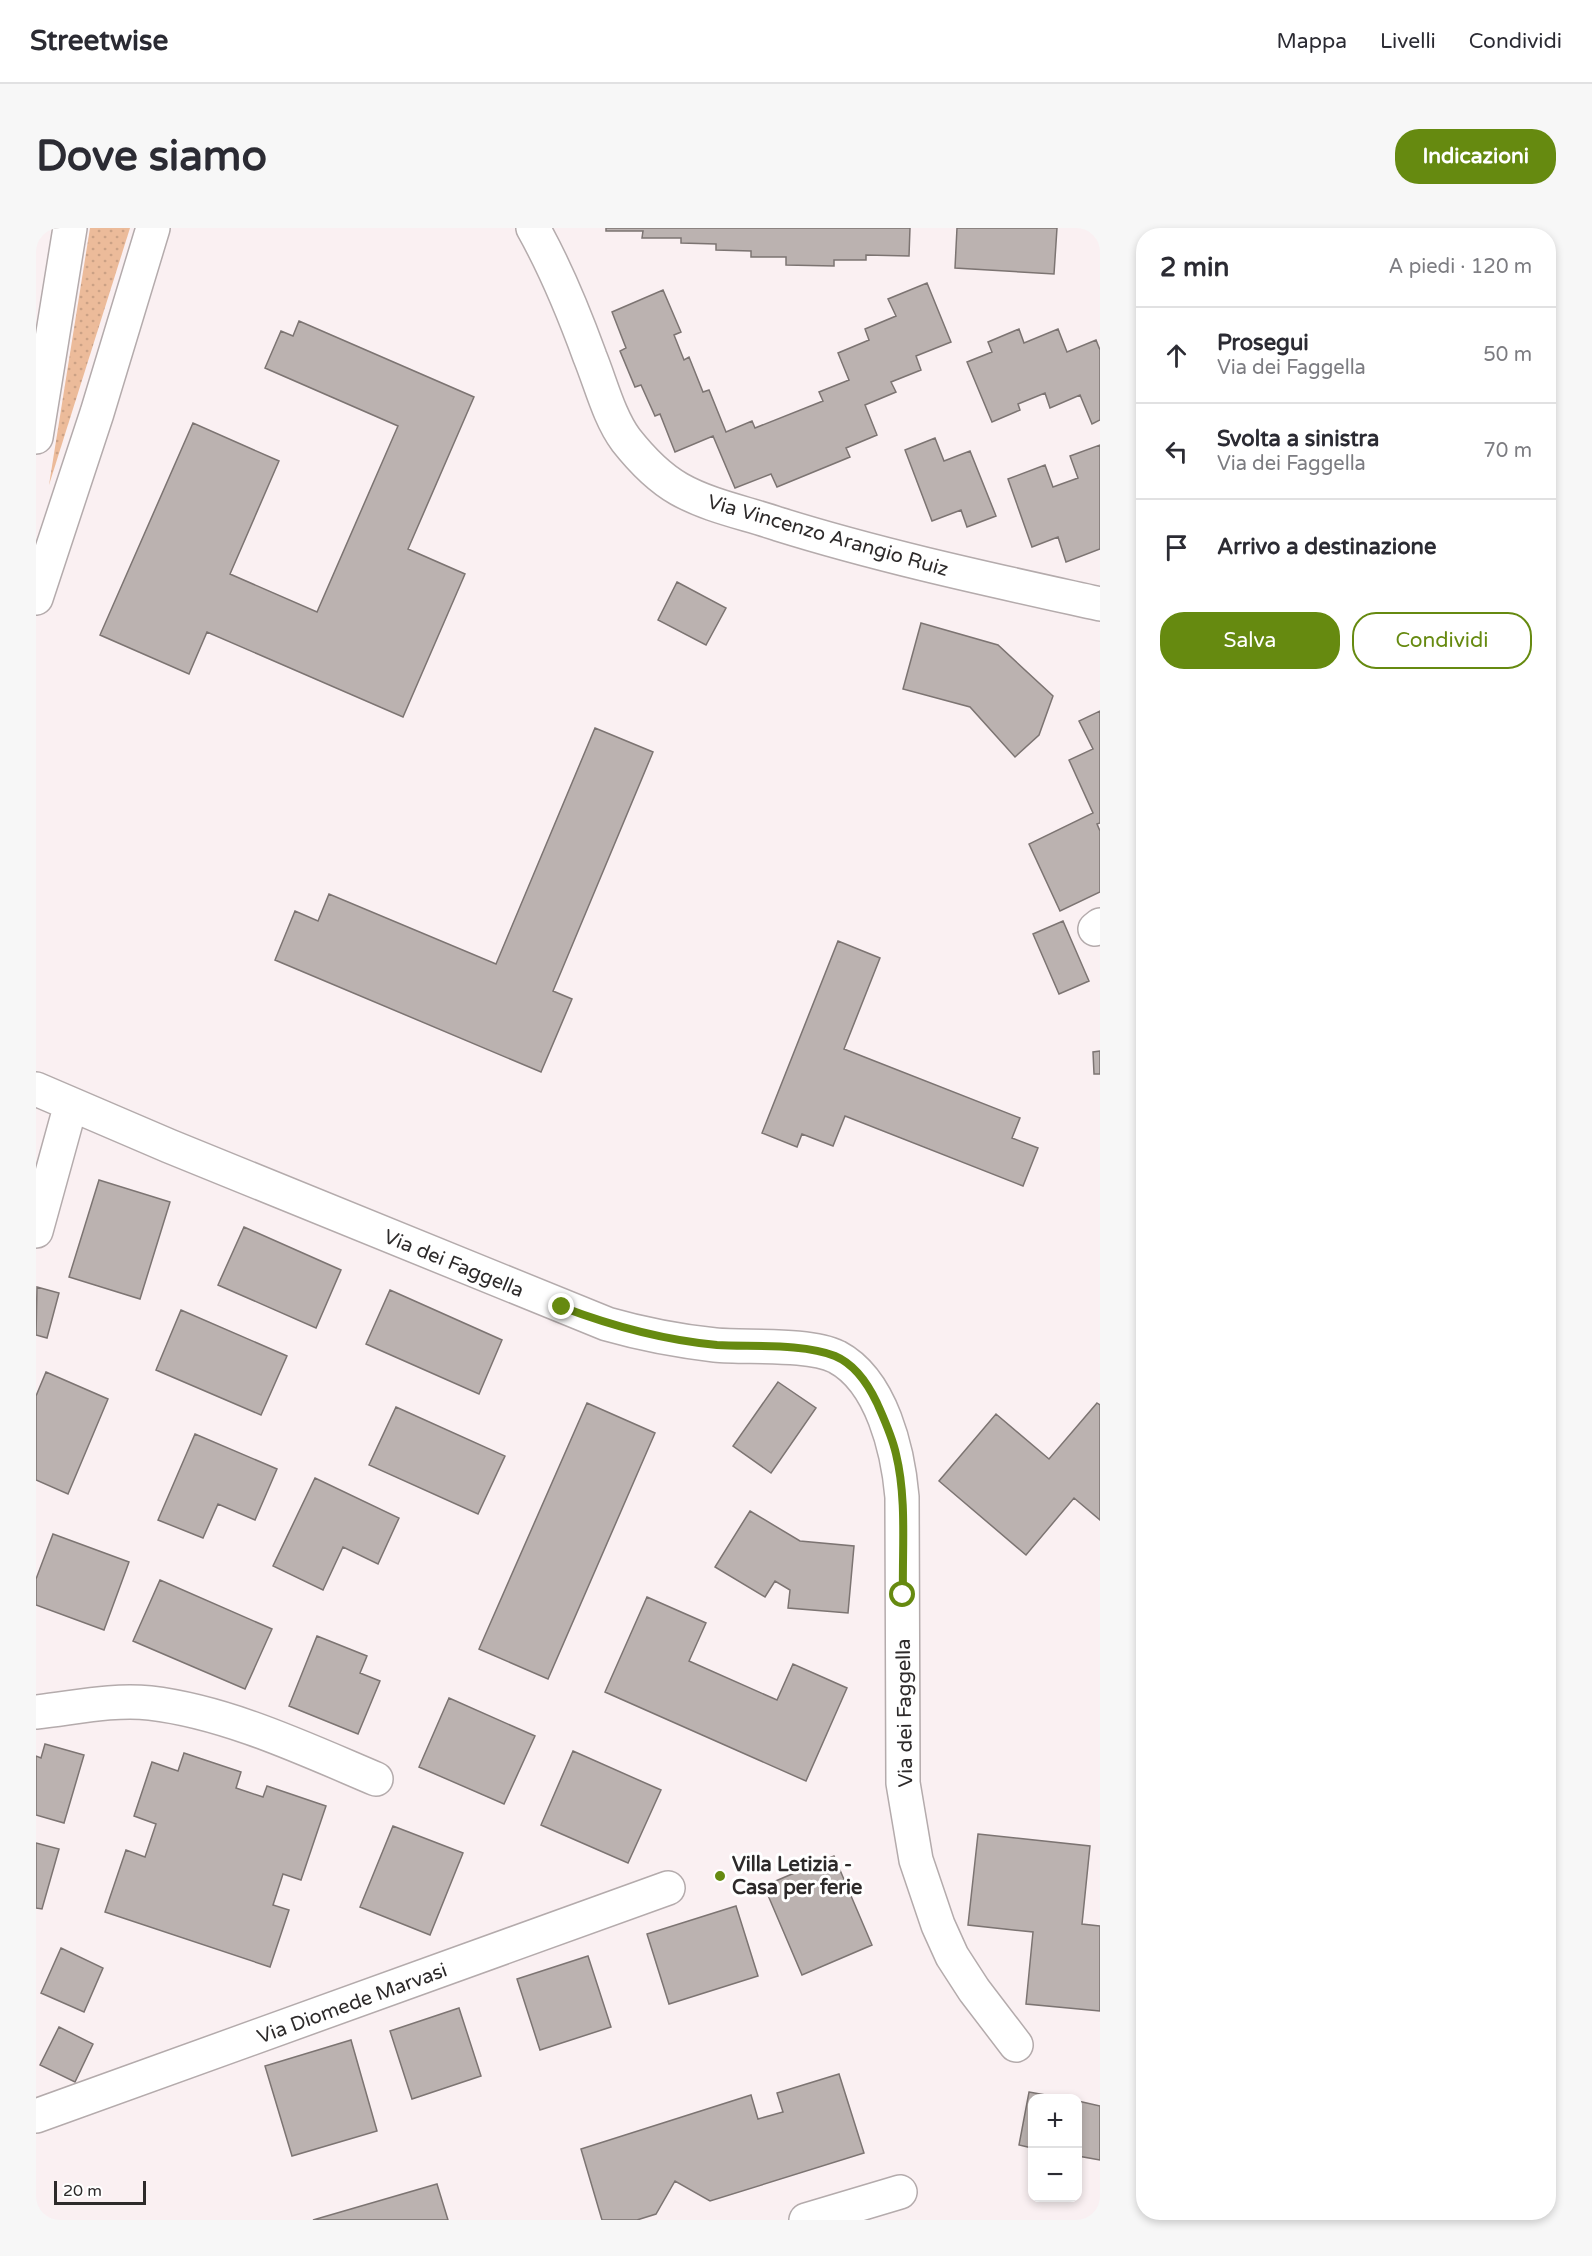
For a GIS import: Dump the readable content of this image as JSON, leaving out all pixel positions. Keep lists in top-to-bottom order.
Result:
{
  "streets": {
    "main road": ["Via Vincenzo Arangio Ruiz", "Via dei Faggella", "Via Diomede Marvasi"]
  },
  "places": ["Villa Letizia - Casa per ferie"],
  "scale_bar": "20 m",
  "page": {
    "header": "Streetwise",
    "nav": ["Mappa", "Livelli", "Condividi"],
    "buttons": [
      "Indicazioni",
      ["Salva", "Condividi"]
    ],
    "title": "Dove siamo",
    "heading": ["2 min", "A piedi · 120 m"],
    "list": [
      ["Prosegui", "Via dei Faggella", "50 m"],
      ["Svolta a sinistra", "Via dei Faggella", "70 m"],
      "Arrivo a destinazione"
    ],
    "map_buttons": ["+", "−"],
    "scale": "20 m"
  }
}
